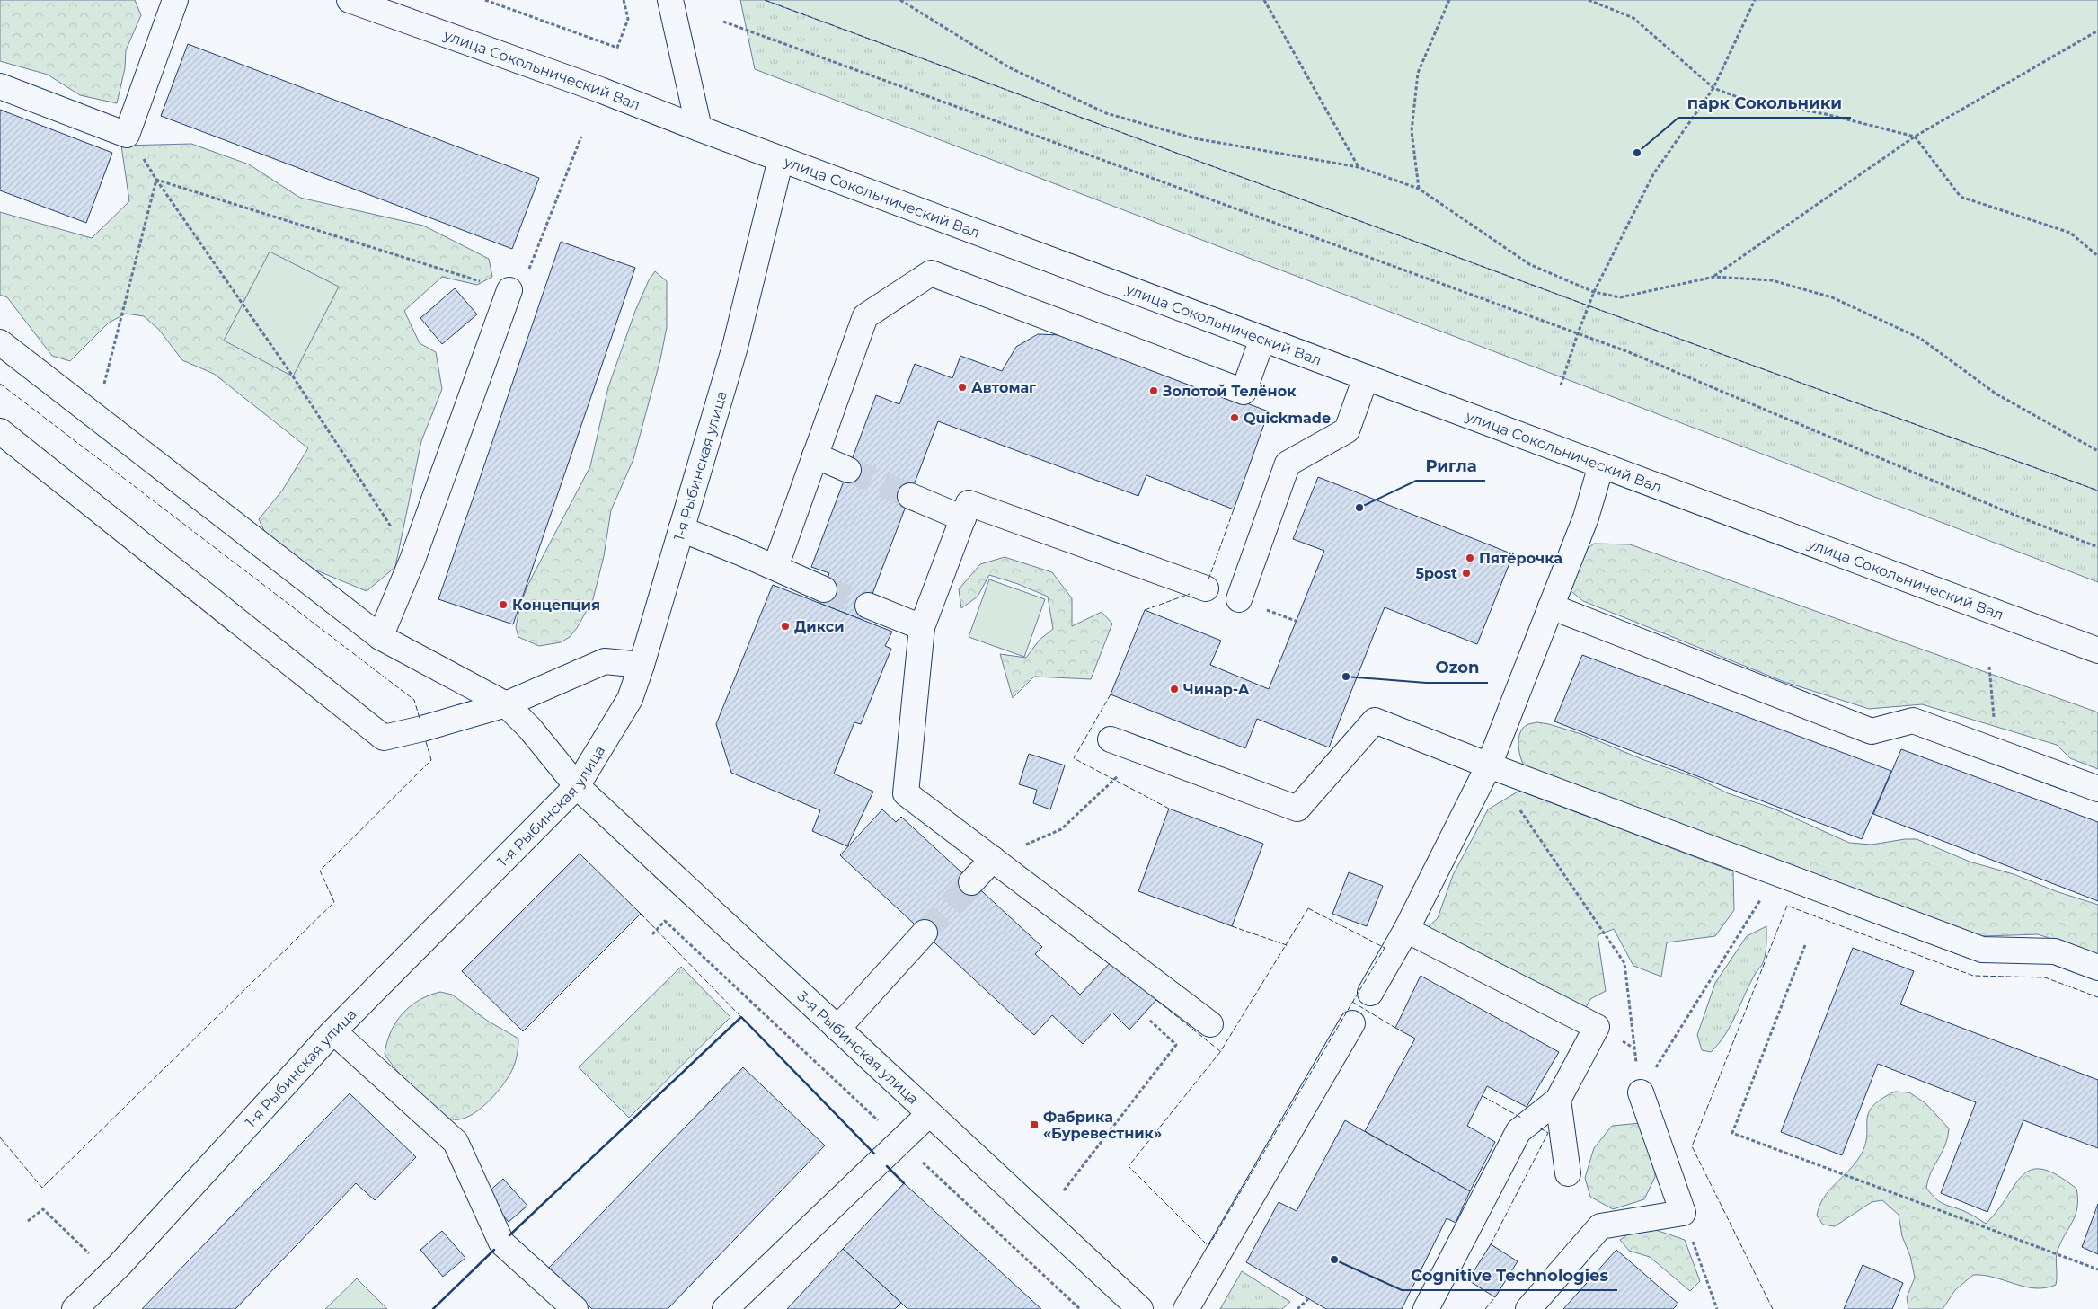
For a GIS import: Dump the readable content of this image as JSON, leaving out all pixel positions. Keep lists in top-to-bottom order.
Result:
{
  "streets": {
    "main road": ["улица Сокольнический Вал", "1-я Рыбинская улица", "3-я Рыбинская улица"]
  },
  "crossings": [
    ["улица Сокольнический Вал", "1-я Рыбинская улица"],
    ["1-я Рыбинская улица", "3-я Рыбинская улица"]
  ],
  "places": {
    "other": [
      "парк Сокольники",
      "Автомаг",
      "Золотой Телёнок",
      "Quickmade",
      "Ригла",
      "Пятёрочка",
      "5post",
      "Концепция",
      "Дикси",
      "Ozon",
      "Чинар-А",
      "Cognitive Technologies"
    ],
    "transit": ["Фабрика «Буревестник»"]
  }
}
